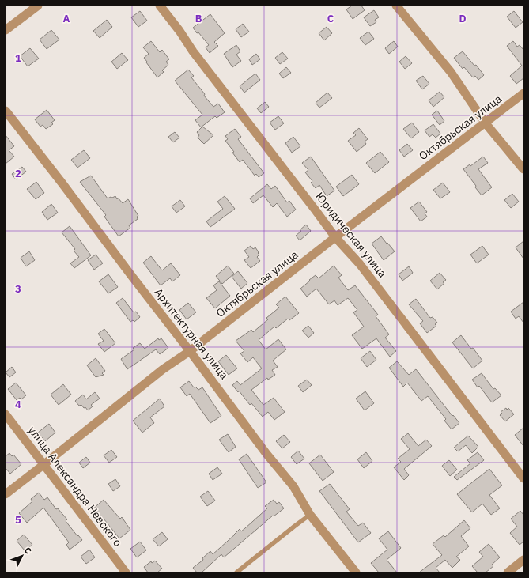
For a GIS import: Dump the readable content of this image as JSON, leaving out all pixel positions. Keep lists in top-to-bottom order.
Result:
{
  "streets": {
    "street": [
      "Октябрьская улица",
      "Юридическая улица",
      "Архитектурная улица",
      "улица Александра Невского"
    ]
  },
  "crossings": [
    ["Октябрьская улица", "Юридическая улица"],
    ["Октябрьская улица", "Архитектурная улица"],
    ["Октябрьская улица", "улица Александра Невского"]
  ],
  "north": "top right",
  "grid": {
    "columns": [
      "A",
      "B",
      "C",
      "D"
    ],
    "rows": [
      "1",
      "2",
      "3",
      "4",
      "5"
    ]
  }
}
